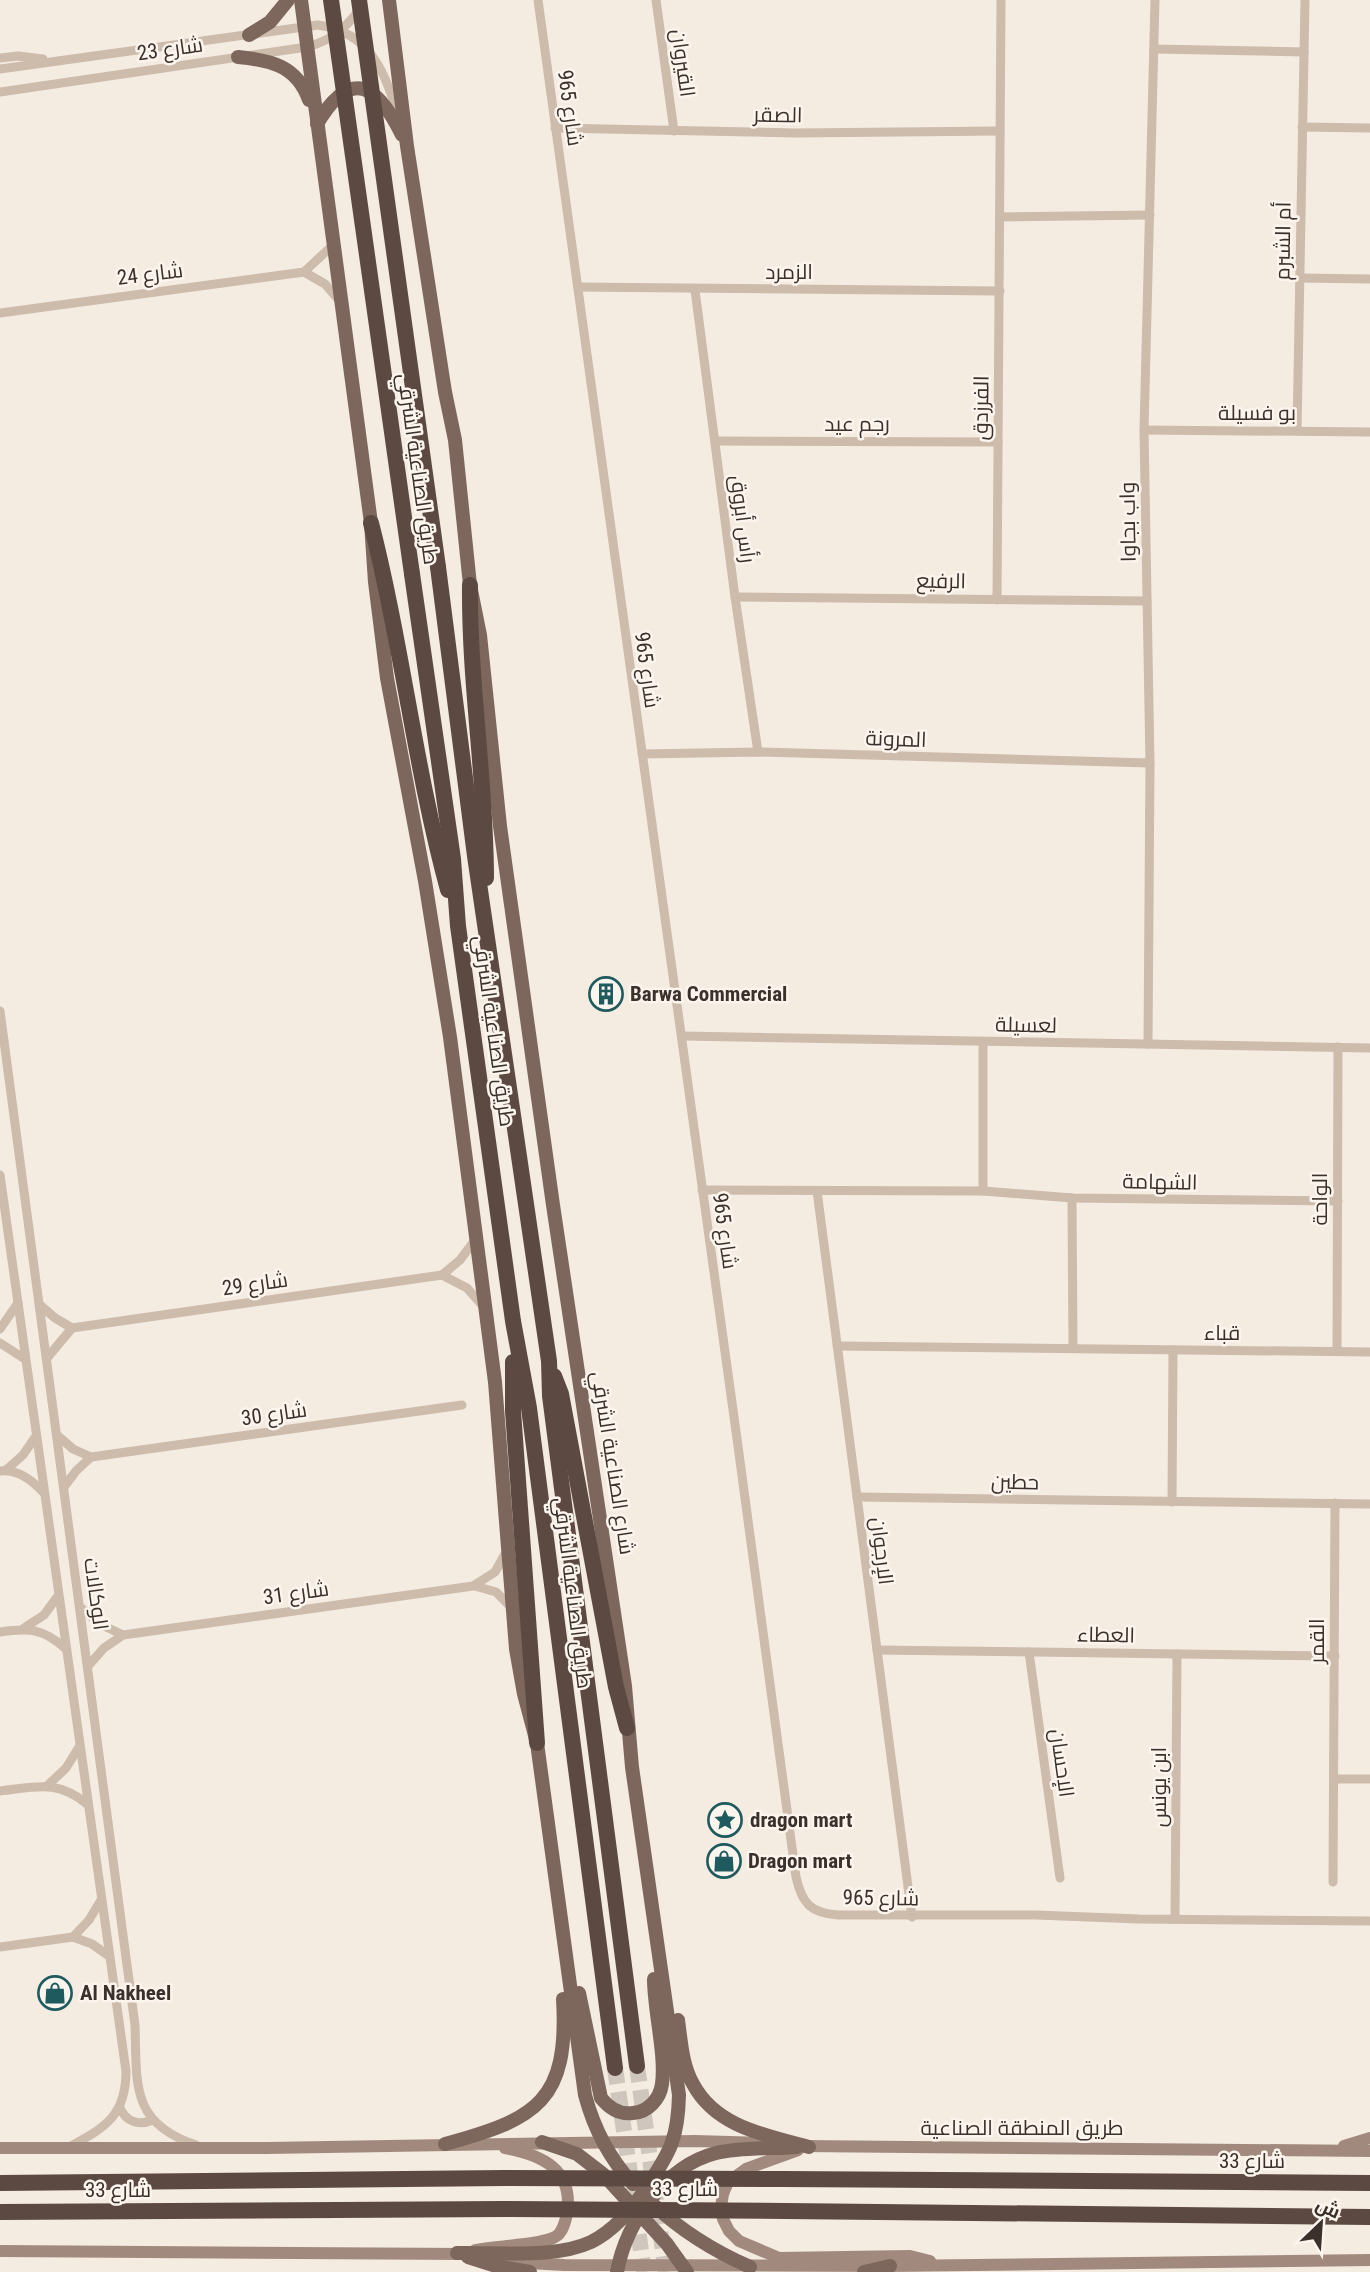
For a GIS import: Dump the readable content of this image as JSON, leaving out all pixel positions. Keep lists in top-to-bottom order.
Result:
{
  "streets": {
    "highway": ["طريق الصناعية الشرقي", "شارع 33"],
    "main road": ["شارع الصناعية الشرقي"],
    "street": [
      "شارع 23",
      "القيروان",
      "شارع 965",
      "الصقر",
      "أم الشبرم",
      "الزمرد",
      "شارع 24",
      "الفرزدق",
      "بو فسيلة",
      "رجم عيد",
      "رأس أبروق",
      "واب بجاوا",
      "الرفيع",
      "المرونة",
      "لعسيلة",
      "الشهامة",
      "الواحة",
      "شارع 29",
      "قباء",
      "شارع 30",
      "حطين",
      "الإرجوان",
      "شارع 31",
      "الوكالات",
      "العطاء",
      "القمر",
      "الإحسان",
      "ابن يونس",
      "طريق المنطقة الصناعية"
    ]
  },
  "crossings": [
    ["القيروان", "الصقر"],
    ["شارع 965", "الصقر"],
    ["شارع 965", "الزمرد"],
    ["شارع 965", "المرونة"],
    ["شارع 965", "لعسيلة"],
    ["شارع 965", "الشهامة"],
    ["شارع 965", "الإرجوان"],
    ["شارع 965", "ابن يونس"],
    ["الصقر", "الفرزدق"],
    ["أم الشبرم", "بو فسيلة"],
    ["الزمرد", "الفرزدق"],
    ["الزمرد", "رأس أبروق"],
    ["الفرزدق", "رجم عيد"],
    ["الفرزدق", "الرفيع"],
    ["بو فسيلة", "واب بجاوا"],
    ["رجم عيد", "رأس أبروق"],
    ["طريق الصناعية الشرقي", "شارع الصناعية الشرقي"],
    ["رأس أبروق", "الرفيع"],
    ["رأس أبروق", "المرونة"],
    ["واب بجاوا", "الرفيع"],
    ["واب بجاوا", "المرونة"],
    ["واب بجاوا", "لعسيلة"],
    ["لعسيلة", "الواحة"],
    ["الشهامة", "الواحة"],
    ["الشهامة", "الإرجوان"],
    ["الواحة", "قباء"],
    ["قباء", "الإرجوان"],
    ["حطين", "الإرجوان"],
    ["حطين", "القمر"],
    ["الإرجوان", "العطاء"],
    ["العطاء", "القمر"],
    ["العطاء", "الإحسان"],
    ["العطاء", "ابن يونس"],
    ["طريق المنطقة الصناعية", "شارع 33"]
  ],
  "places": {
    "building": ["Barwa Commercial"],
    "place": ["dragon mart"],
    "shop": ["Dragon mart", "Al Nakheel"]
  },
  "north": "top right"
}
